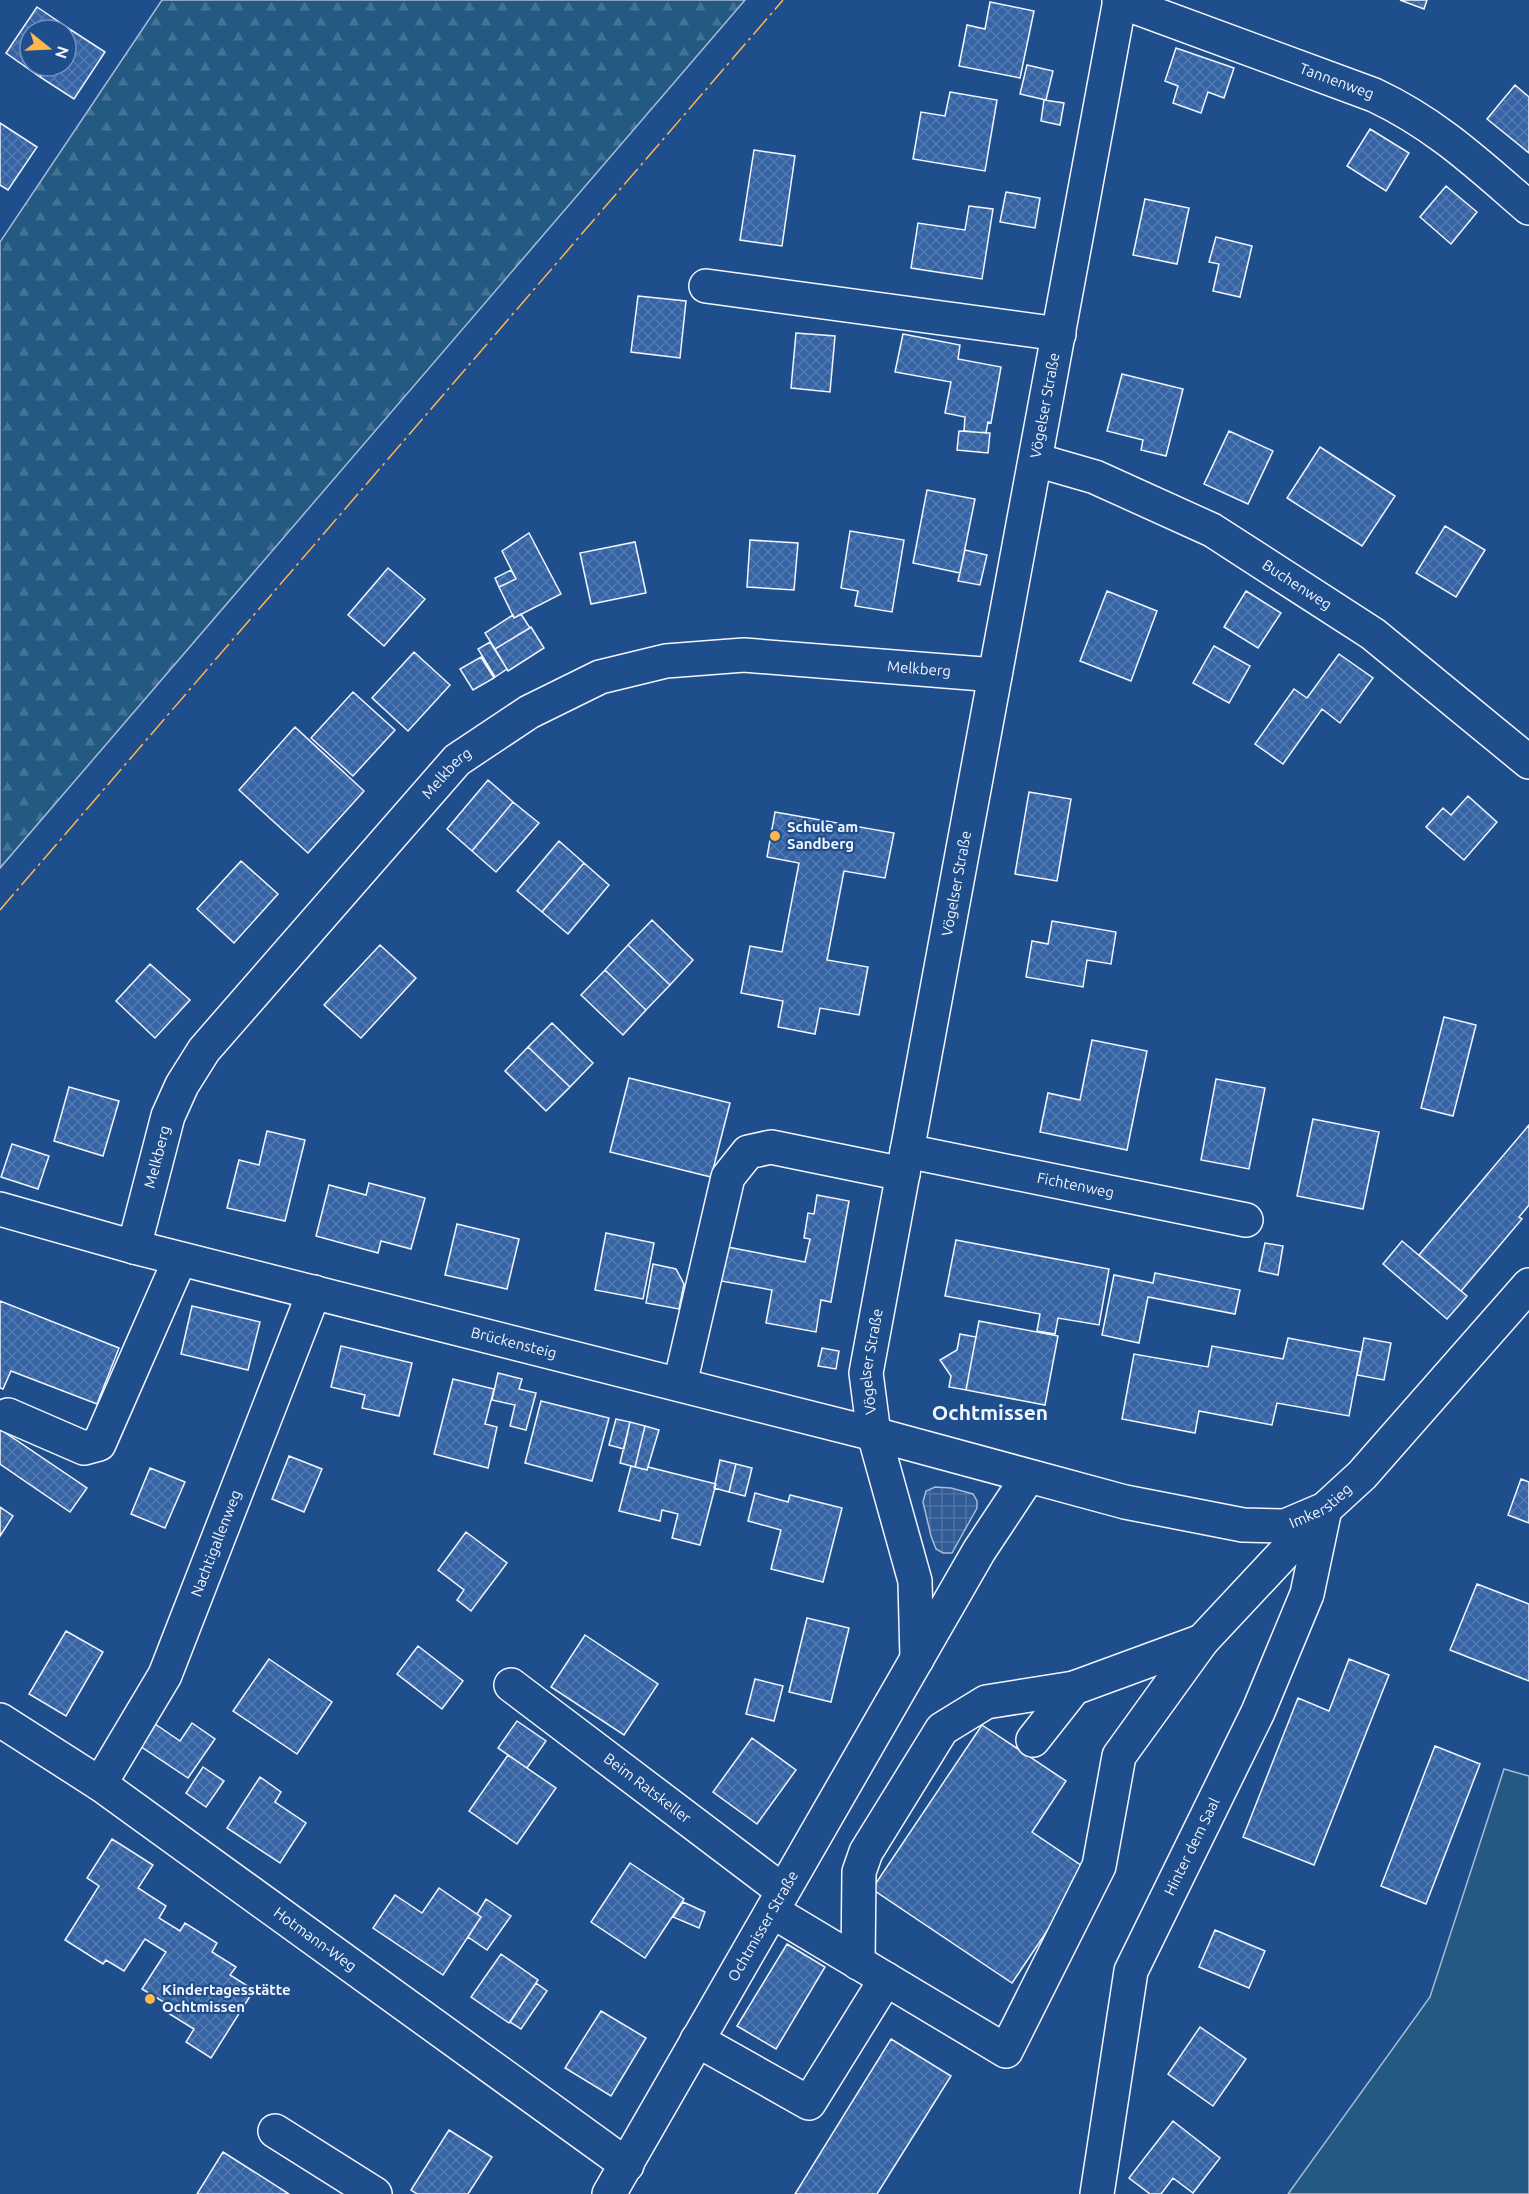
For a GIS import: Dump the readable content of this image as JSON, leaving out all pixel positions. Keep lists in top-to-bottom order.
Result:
{
  "streets": {
    "street": [
      "Tannenweg",
      "Vögelser Straße",
      "Buchenweg",
      "Melkberg",
      "Fichtenweg",
      "Brückensteig",
      "Imkerstieg",
      "Nachtigallenweg",
      "Beim Ratskeller",
      "Hinter dem Saal",
      "Ochtmisser Straße",
      "Hotmann-Weg"
    ]
  },
  "crossings": [
    ["Tannenweg", "Vögelser Straße"],
    ["Vögelser Straße", "Buchenweg"],
    ["Vögelser Straße", "Melkberg"],
    ["Vögelser Straße", "Fichtenweg"],
    ["Vögelser Straße", "Brückensteig"],
    ["Melkberg", "Brückensteig"],
    ["Fichtenweg", "Brückensteig"],
    ["Brückensteig", "Imkerstieg"],
    ["Brückensteig", "Nachtigallenweg"],
    ["Brückensteig", "Ochtmisser Straße"],
    ["Imkerstieg", "Hinter dem Saal"],
    ["Imkerstieg", "Ochtmisser Straße"],
    ["Nachtigallenweg", "Hotmann-Weg"],
    ["Beim Ratskeller", "Ochtmisser Straße"],
    ["Ochtmisser Straße", "Hotmann-Weg"]
  ],
  "districts": ["Ochtmissen"],
  "places": ["Schule am Sandberg", "Kindertagesstätte Ochtmissen"],
  "north": "right"
}
